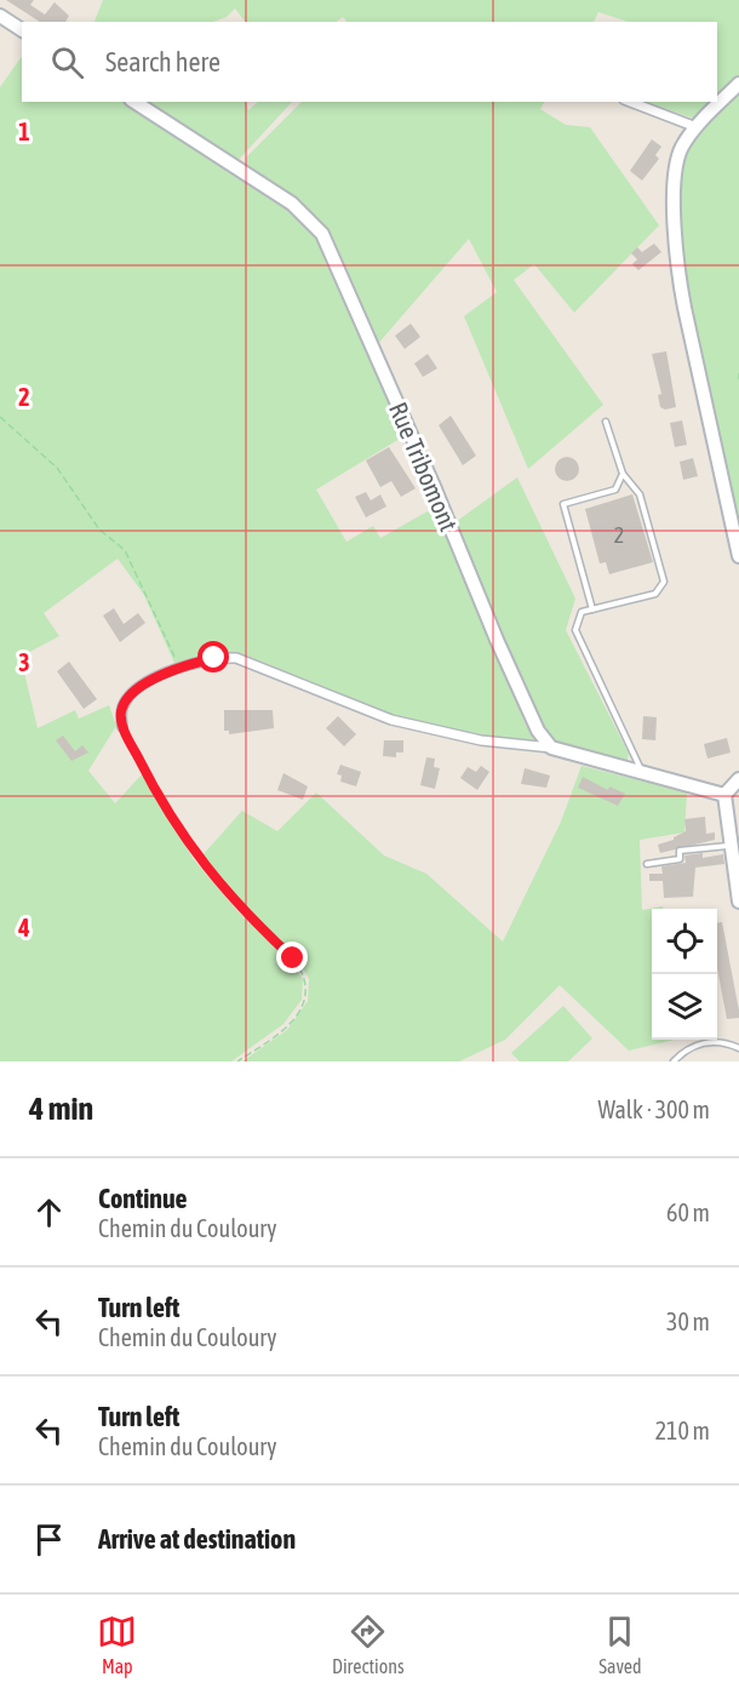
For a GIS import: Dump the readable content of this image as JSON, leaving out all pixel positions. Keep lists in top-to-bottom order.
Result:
{
  "streets": {
    "street": ["Rue Tribomont"]
  },
  "house_numbers": ["2"],
  "page": {
    "search": "Search here",
    "heading": ["4 min", "Walk · 300 m"],
    "list": [
      ["Continue", "Chemin du Couloury", "60 m"],
      ["Turn left", "Chemin du Couloury", "30 m"],
      ["Turn left", "Chemin du Couloury", "210 m"],
      "Arrive at destination"
    ],
    "nav": ["Map", "Directions", "Saved"]
  },
  "grid": {
    "rows": [
      "1",
      "2",
      "3",
      "4"
    ]
  }
}
